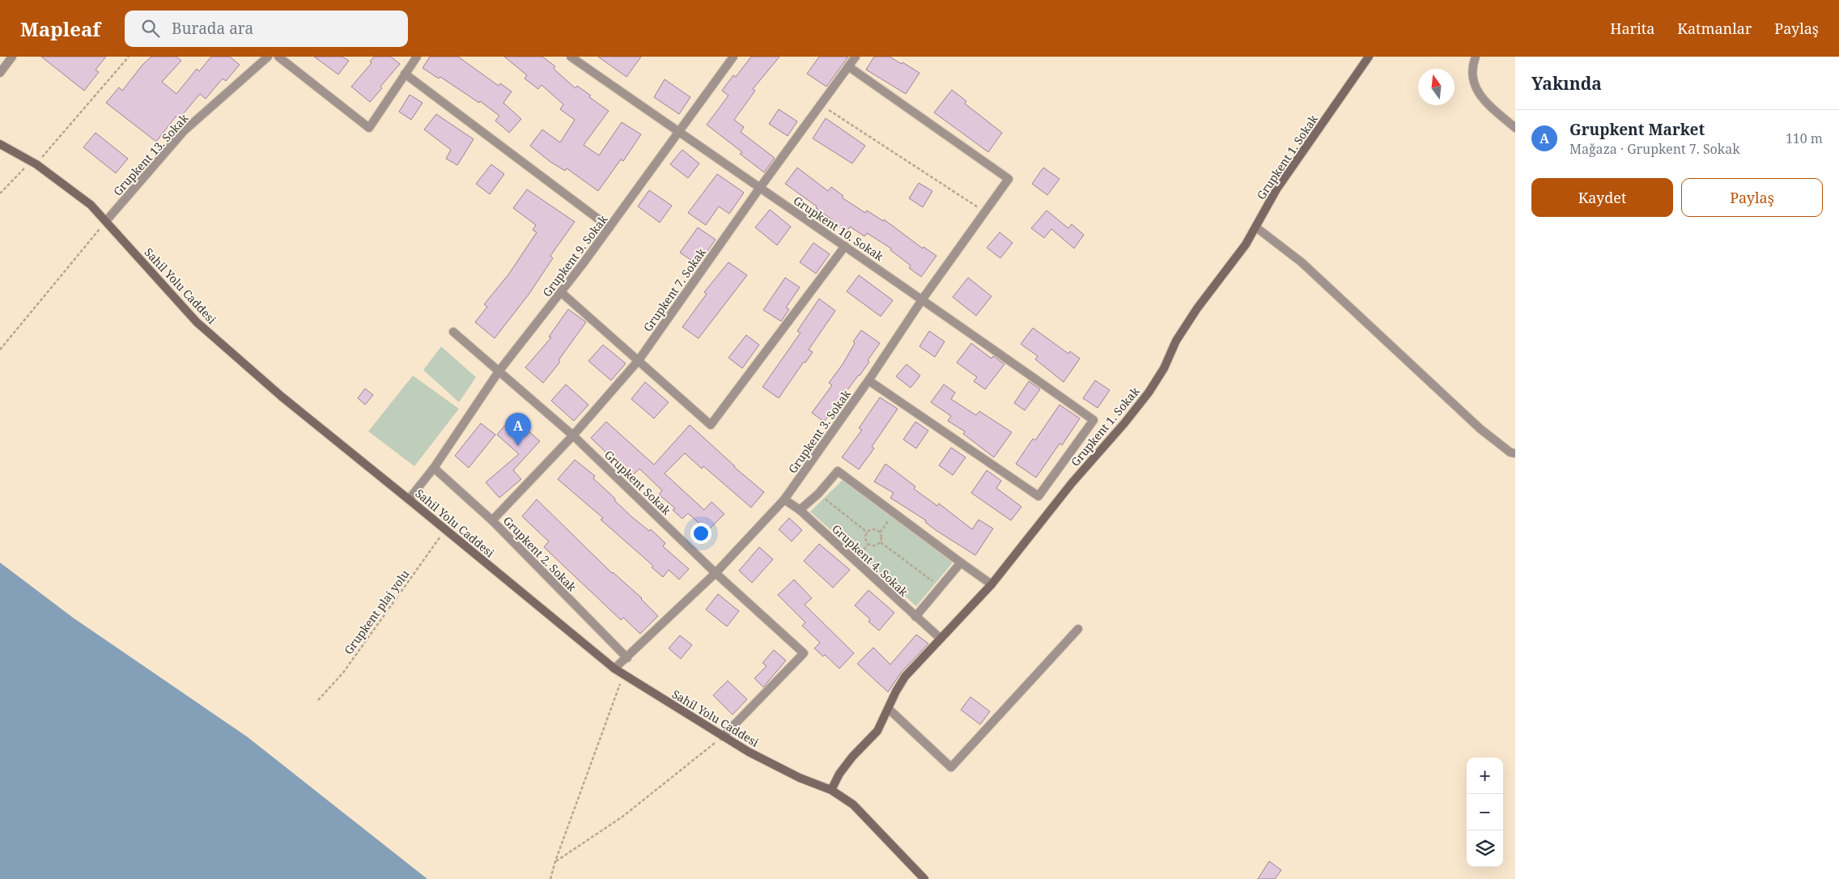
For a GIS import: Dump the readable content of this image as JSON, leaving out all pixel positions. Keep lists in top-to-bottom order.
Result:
{
  "streets": {
    "street": [
      "Grupkent 13. Sokak",
      "Grupkent 1. Sokak",
      "Grupkent 10. Sokak",
      "Grupkent 9. Sokak",
      "Sahil Yolu Caddesi",
      "Grupkent 7. Sokak",
      "Grupkent 3. Sokak",
      "Grupkent Sokak",
      "Grupkent 2. Sokak",
      "Grupkent 4. Sokak"
    ],
    "path": ["Grupkent plaj yolu"]
  },
  "crossings": [
    ["Grupkent 13. Sokak", "Sahil Yolu Caddesi"],
    ["Grupkent 1. Sokak", "Sahil Yolu Caddesi"],
    ["Grupkent 1. Sokak", "Grupkent 4. Sokak"],
    ["Grupkent 10. Sokak", "Grupkent 9. Sokak"],
    ["Grupkent 10. Sokak", "Grupkent 7. Sokak"],
    ["Grupkent 10. Sokak", "Grupkent 3. Sokak"],
    ["Grupkent 9. Sokak", "Sahil Yolu Caddesi"],
    ["Grupkent 9. Sokak", "Grupkent Sokak"],
    ["Grupkent 9. Sokak", "Grupkent 2. Sokak"],
    ["Sahil Yolu Caddesi", "Grupkent 3. Sokak"],
    ["Sahil Yolu Caddesi", "Grupkent Sokak"],
    ["Sahil Yolu Caddesi", "Grupkent plaj yolu"],
    ["Grupkent 7. Sokak", "Grupkent 3. Sokak"],
    ["Grupkent 7. Sokak", "Grupkent Sokak"],
    ["Grupkent 7. Sokak", "Grupkent 2. Sokak"],
    ["Grupkent 3. Sokak", "Grupkent Sokak"],
    ["Grupkent 3. Sokak", "Grupkent 2. Sokak"],
    ["Grupkent 3. Sokak", "Grupkent 4. Sokak"]
  ],
  "north": "top",
  "page": {
    "header": "Mapleaf",
    "search": "Burada ara",
    "nav": ["Harita", "Katmanlar", "Paylaş"],
    "heading": "Yakında",
    "list": [
      {
        "mark": "A",
        "name": "Grupkent Market",
        "note": "Mağaza · Grupkent 7. Sokak",
        "value": "110 m"
      }
    ],
    "buttons": ["Kaydet", "Paylaş"],
    "pins": "A",
    "map_buttons": ["+", "−"]
  }
}
